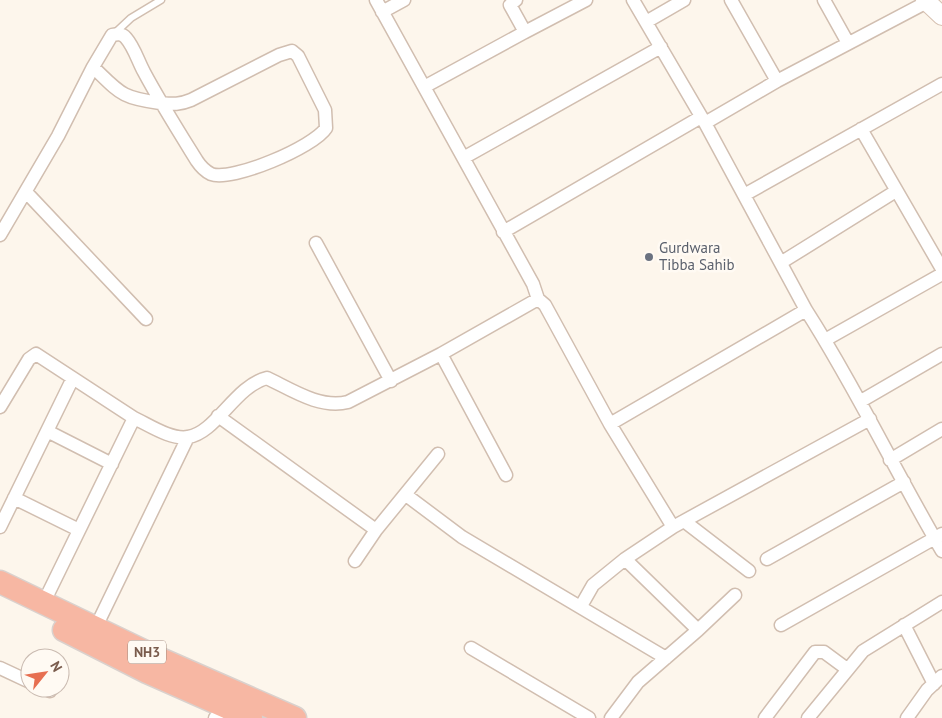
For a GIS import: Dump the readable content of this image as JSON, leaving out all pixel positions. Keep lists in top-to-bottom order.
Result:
{
  "streets": {
    "highway": ["NH3"]
  },
  "places": ["Gurdwara Tibba Sahib"],
  "north": "top right"
}
